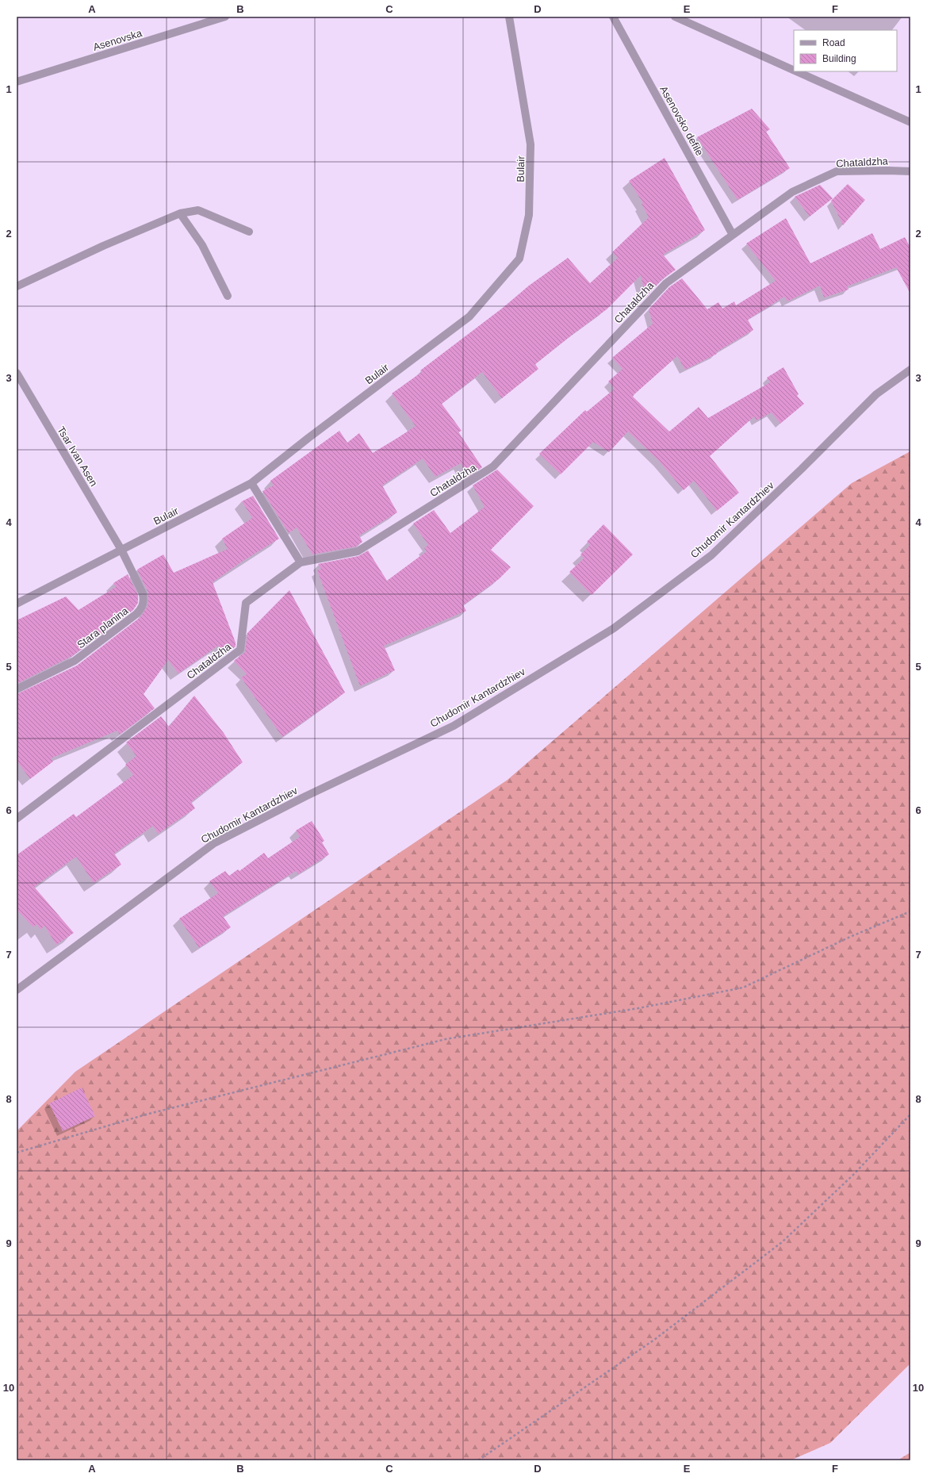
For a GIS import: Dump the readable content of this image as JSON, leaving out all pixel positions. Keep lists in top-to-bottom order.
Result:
{
  "streets": {
    "street": [
      "Asenovska",
      "Asenovsko defile",
      "Chataldzha",
      "Bulair",
      "Tsar Ivan Asen",
      "Chudomir Kantardzhiev",
      "Stara planina"
    ]
  },
  "crossings": [
    ["Asenovsko defile", "Chataldzha"],
    ["Bulair", "Tsar Ivan Asen"],
    ["Bulair", "Stara planina"],
    ["Tsar Ivan Asen", "Stara planina"]
  ],
  "legend": ["Road", "Building"],
  "grid": {
    "columns": [
      "A",
      "B",
      "C",
      "D",
      "E",
      "F"
    ],
    "rows": [
      "1",
      "2",
      "3",
      "4",
      "5",
      "6",
      "7",
      "8",
      "9",
      "10"
    ]
  }
}
